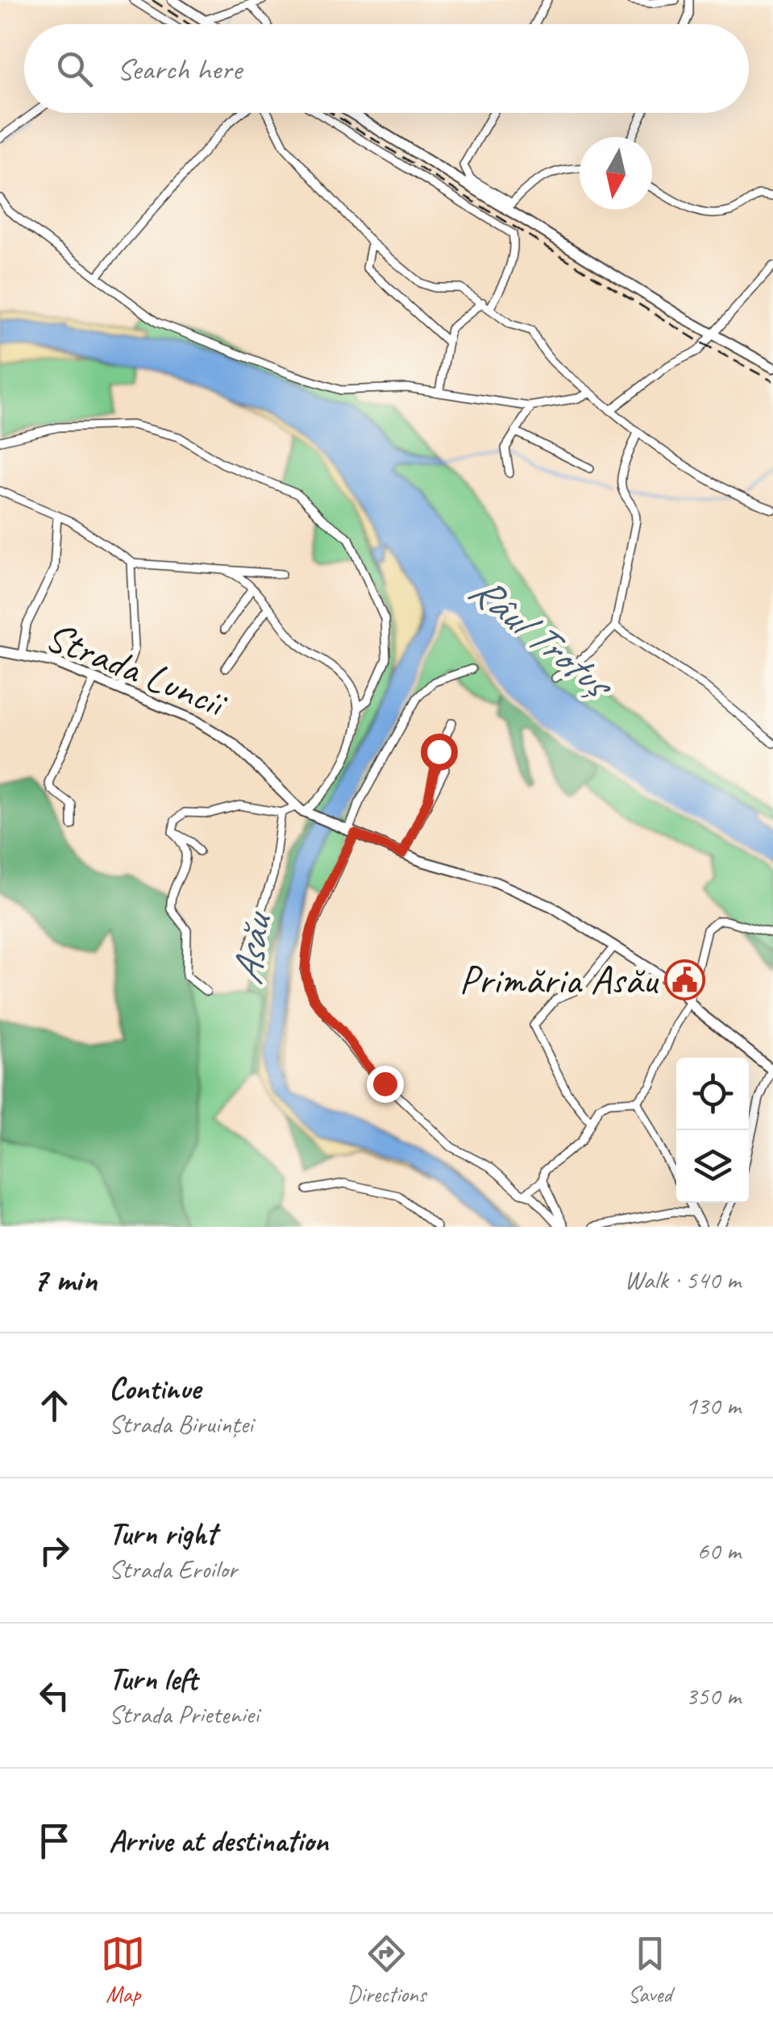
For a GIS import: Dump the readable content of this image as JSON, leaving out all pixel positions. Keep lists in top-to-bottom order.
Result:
{
  "streets": {
    "main road": ["Strada Luncii"]
  },
  "water": ["Râul Trotuș", "Asău"],
  "places": {
    "public building": ["Primăria Asău"]
  },
  "north": "bottom",
  "page": {
    "search": "Search here",
    "heading": ["7 min", "Walk · 540 m"],
    "list": [
      ["Continue", "Strada Biruinței", "130 m"],
      ["Turn right", "Strada Eroilor", "60 m"],
      ["Turn left", "Strada Prieteniei", "350 m"],
      "Arrive at destination"
    ],
    "nav": ["Map", "Directions", "Saved"]
  }
}
